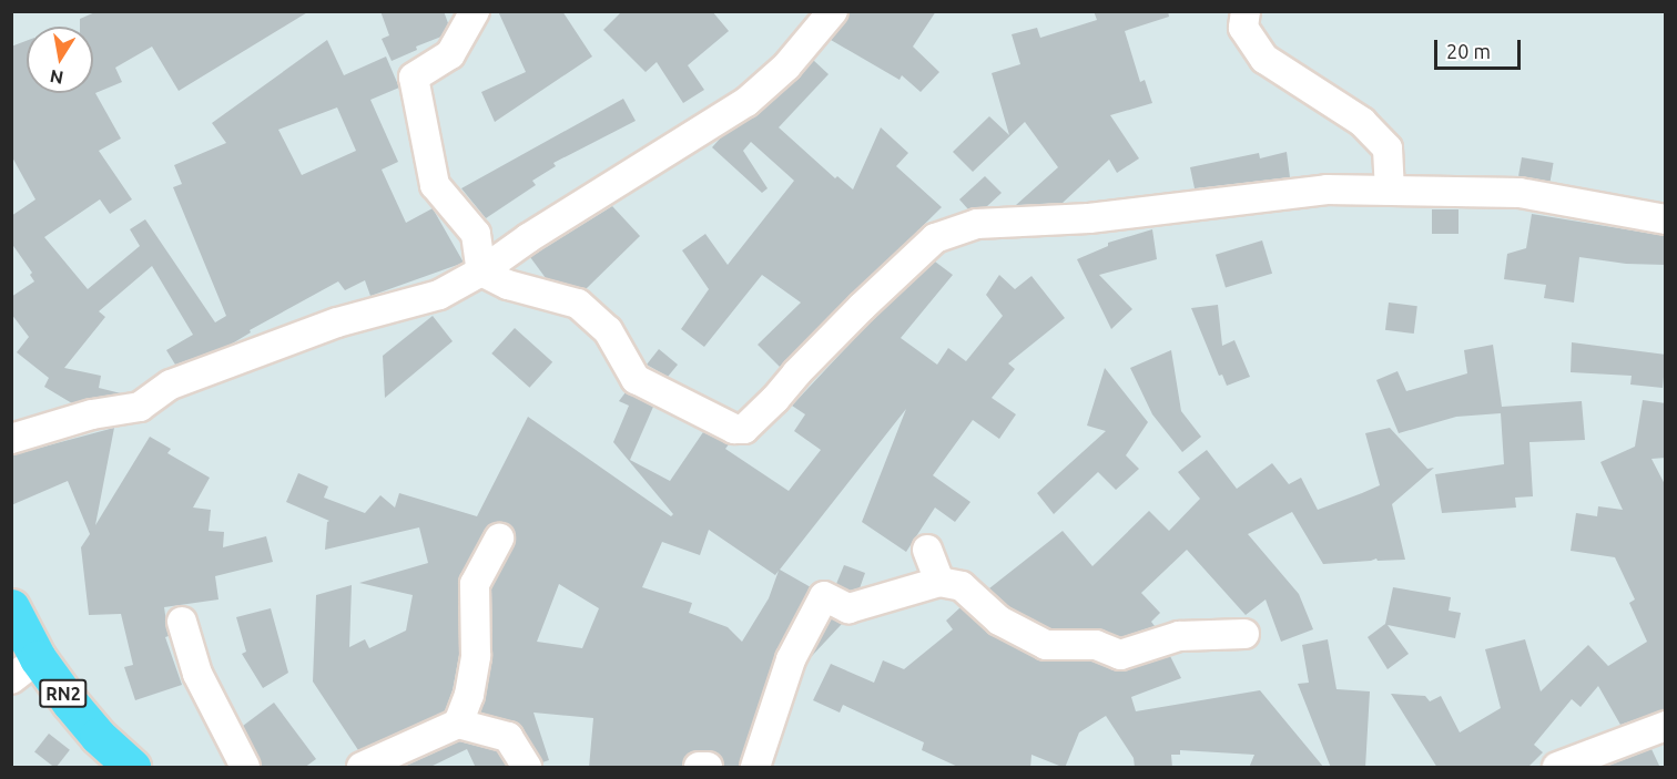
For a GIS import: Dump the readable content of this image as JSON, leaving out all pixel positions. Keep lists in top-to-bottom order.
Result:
{
  "streets": {
    "highway": ["RN2"]
  },
  "scale_bar": "20 m",
  "north": "bottom"
}
